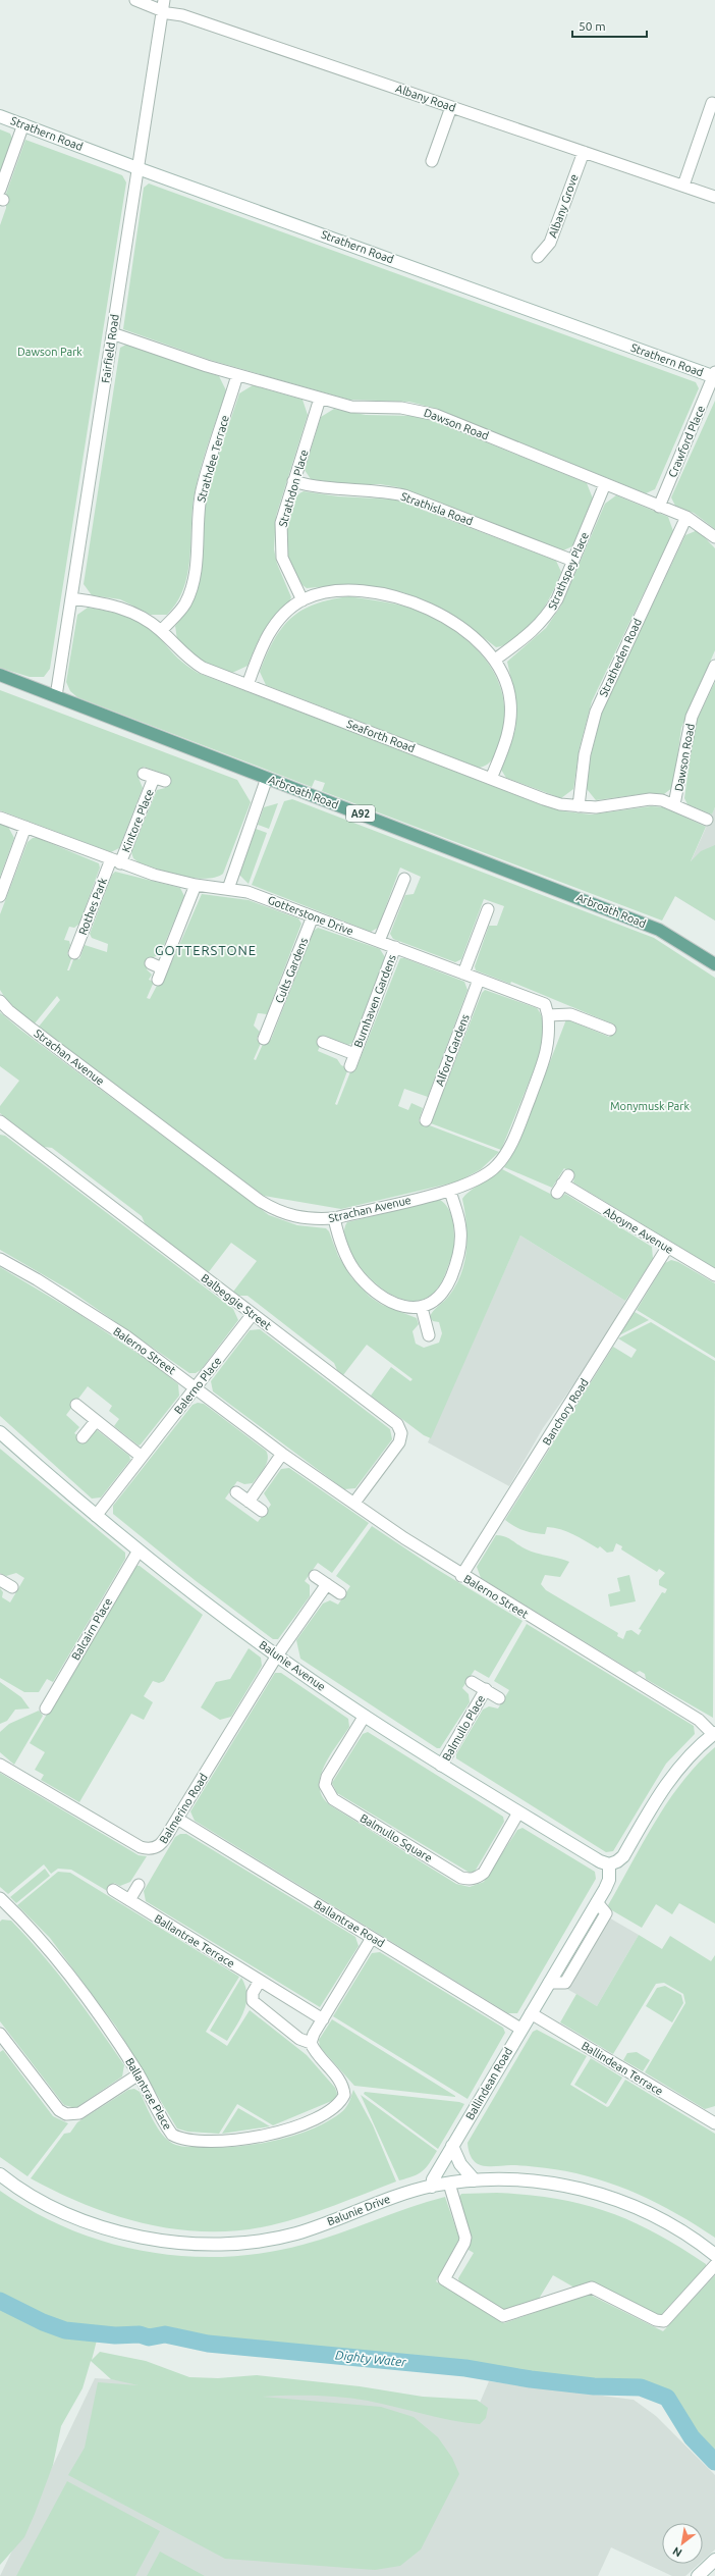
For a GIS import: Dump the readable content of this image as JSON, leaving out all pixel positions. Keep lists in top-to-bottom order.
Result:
{
  "streets": {
    "main road": ["Arbroath Road", "A92"],
    "street": [
      "Albany Road",
      "Strathern Road",
      "Albany Grove",
      "Fairfield Road",
      "Dawson Road",
      "Crawford Place",
      "Strathdee Terrace",
      "Strathdon Place",
      "Strathisla Road",
      "Strathspey Place",
      "Stratheden Road",
      "Seaforth Road",
      "Kintore Place",
      "Rothes Park",
      "Gotterstone Drive",
      "Cults Gardens",
      "Burnhaven Gardens",
      "Alford Gardens",
      "Strachan Avenue",
      "Aboyne Avenue",
      "Balbeggie Street",
      "Balerno Street",
      "Balerno Place",
      "Banchory Road",
      "Balcairn Place",
      "Balunie Avenue",
      "Balmullo Place",
      "Balmerino Road",
      "Balmullo Square",
      "Ballantrae Road",
      "Ballantrae Terrace",
      "Ballindean Terrace",
      "Ballindean Road",
      "Ballantrae Place",
      "Balunie Drive"
    ]
  },
  "crossings": [
    ["Albany Road", "Albany Grove"],
    ["Albany Road", "Fairfield Road"],
    ["Strathern Road", "Fairfield Road"],
    ["Strathern Road", "Crawford Place"],
    ["Fairfield Road", "Dawson Road"],
    ["Fairfield Road", "Seaforth Road"],
    ["Fairfield Road", "Arbroath Road"],
    ["Dawson Road", "Crawford Place"],
    ["Dawson Road", "Strathdee Terrace"],
    ["Dawson Road", "Strathdon Place"],
    ["Dawson Road", "Strathspey Place"],
    ["Dawson Road", "Stratheden Road"],
    ["Dawson Road", "Seaforth Road"],
    ["Strathdee Terrace", "Seaforth Road"],
    ["Strathdon Place", "Strathisla Road"],
    ["Strathisla Road", "Strathspey Place"],
    ["Stratheden Road", "Seaforth Road"],
    ["Kintore Place", "Rothes Park"],
    ["Kintore Place", "Gotterstone Drive"],
    ["Rothes Park", "Gotterstone Drive"],
    ["Gotterstone Drive", "Cults Gardens"],
    ["Gotterstone Drive", "Burnhaven Gardens"],
    ["Gotterstone Drive", "Alford Gardens"],
    ["Gotterstone Drive", "Strachan Avenue"],
    ["Aboyne Avenue", "Banchory Road"],
    ["Balbeggie Street", "Balerno Street"],
    ["Balbeggie Street", "Balerno Place"],
    ["Balerno Street", "Balerno Place"],
    ["Balerno Street", "Banchory Road"],
    ["Balerno Place", "Balunie Avenue"],
    ["Balcairn Place", "Balunie Avenue"],
    ["Balunie Avenue", "Balmullo Place"],
    ["Balunie Avenue", "Balmerino Road"],
    ["Balunie Avenue", "Balmullo Square"],
    ["Balunie Avenue", "Ballindean Road"],
    ["Balmerino Road", "Ballantrae Road"],
    ["Ballantrae Road", "Ballindean Road"],
    ["Ballindean Terrace", "Ballindean Road"],
    ["Ballindean Road", "Balunie Drive"]
  ],
  "districts": ["GOTTERSTONE"],
  "water": ["Dighty Water"],
  "parks": ["Dawson Park", "Monymusk Park"],
  "scale_bar": "50 m",
  "north": "bottom left"
}
